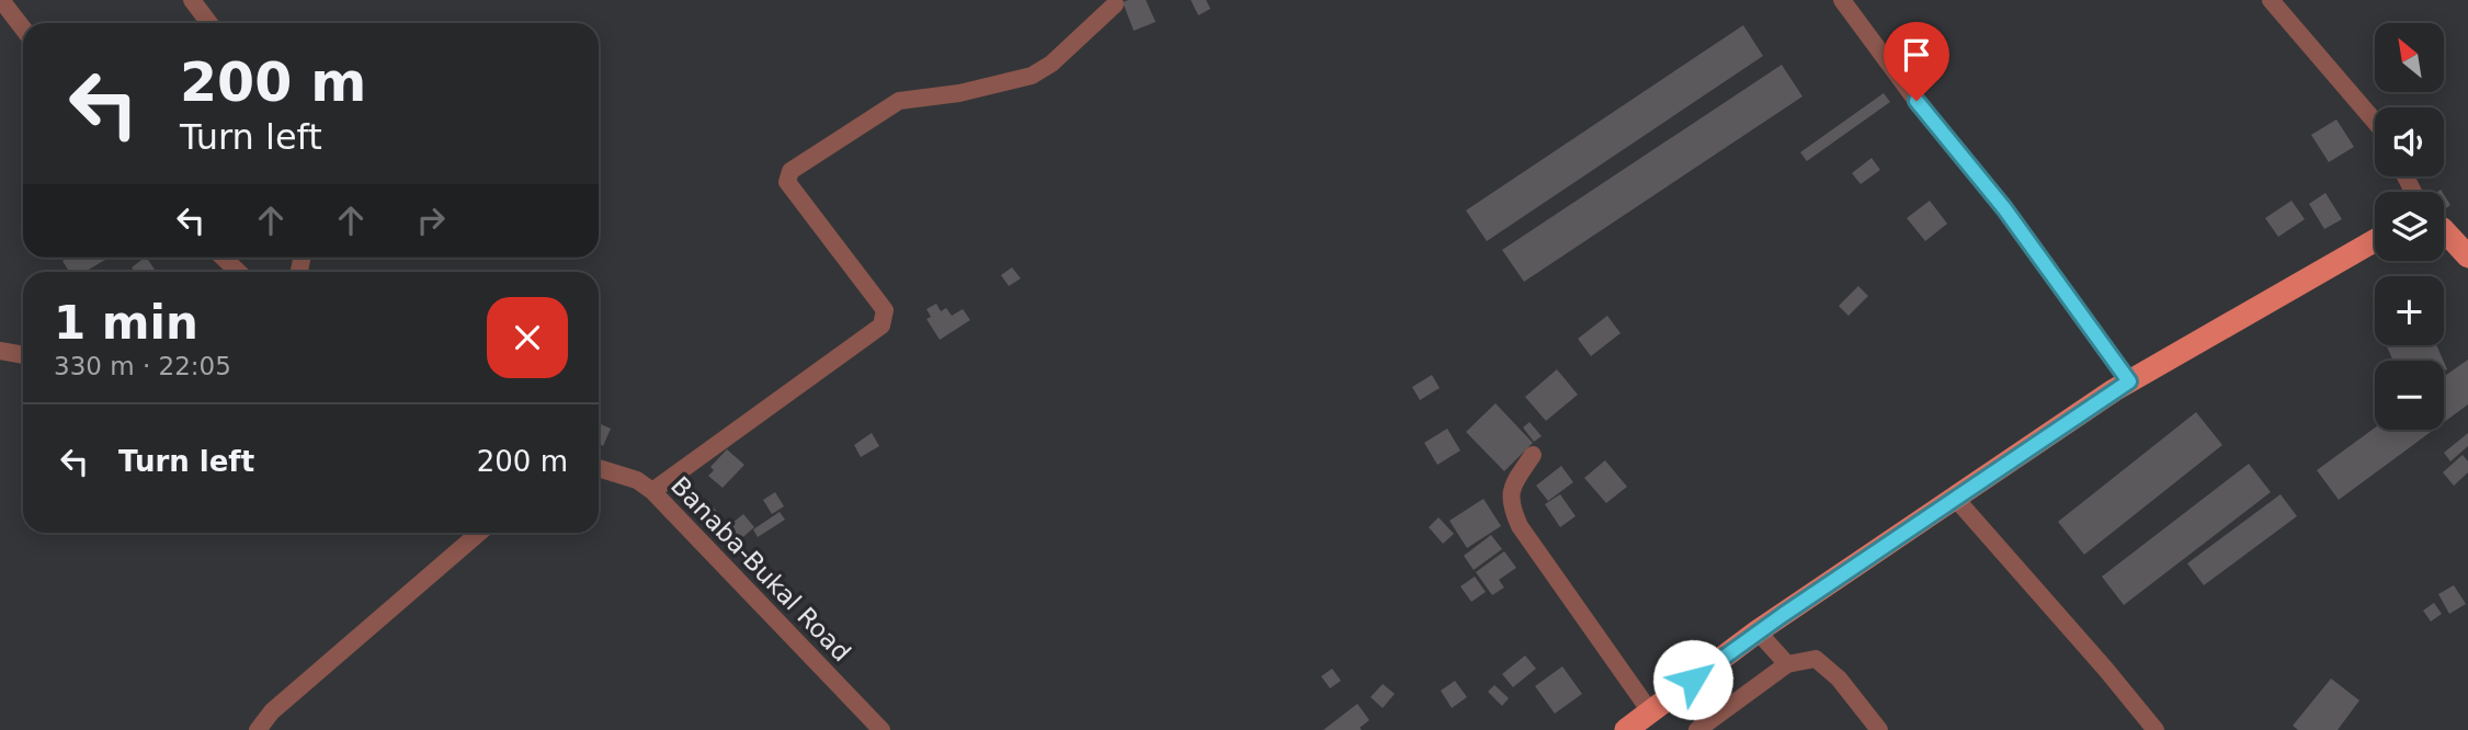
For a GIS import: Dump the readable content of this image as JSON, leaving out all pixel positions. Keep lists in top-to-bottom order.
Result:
{
  "streets": {
    "street": ["Banaba-Bukal Road"]
  },
  "north": "top left",
  "page": {
    "map_buttons": ["+", "−"],
    "turn": ["200 m", "Turn left"],
    "heading": ["1 min", "330 m · 22:05"],
    "list": [
      {
        "name": "Turn left",
        "value": "200 m"
      }
    ]
  }
}
